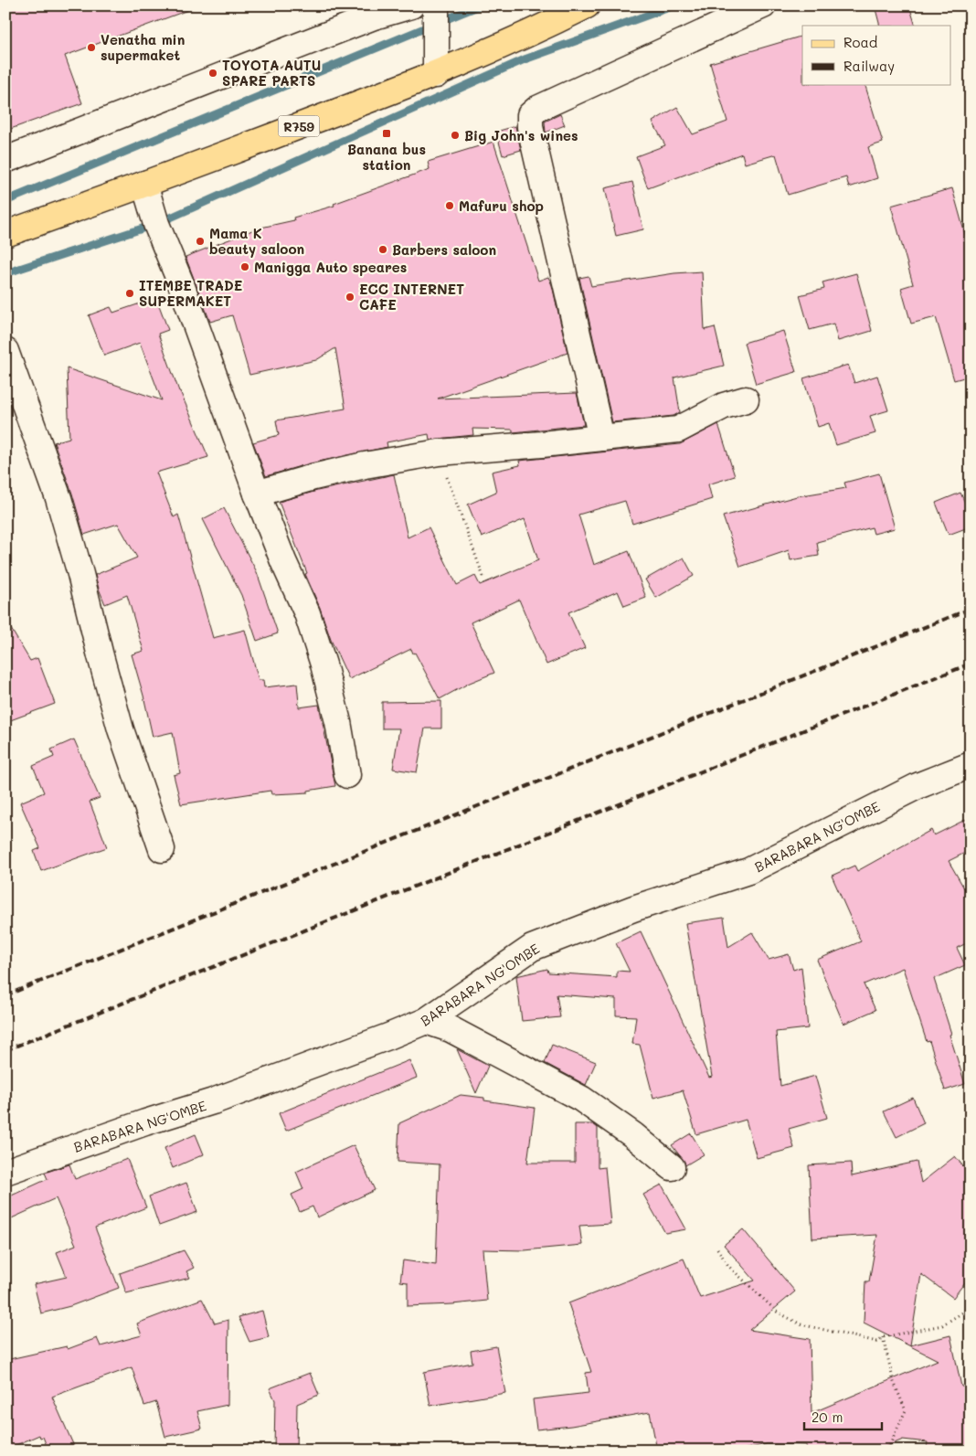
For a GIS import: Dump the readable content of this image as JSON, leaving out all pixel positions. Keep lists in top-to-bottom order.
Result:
{
  "streets": {
    "main road": ["R759"],
    "street": ["BARABARA NG'OMBE"]
  },
  "places": {
    "other": [
      "Venatha min supermaket",
      "TOYOTA AUTU SPARE PARTS",
      "Big John's wines",
      "Mafuru shop",
      "Mama K beauty saloon",
      "Barbers saloon",
      "Manigga Auto speares",
      "ITEMBE TRADE SUPERMAKET",
      "ECC INTERNET CAFE"
    ],
    "transit": ["Banana bus station"]
  },
  "legend": ["Road", "Railway"],
  "scale_bar": "20 m"
}
